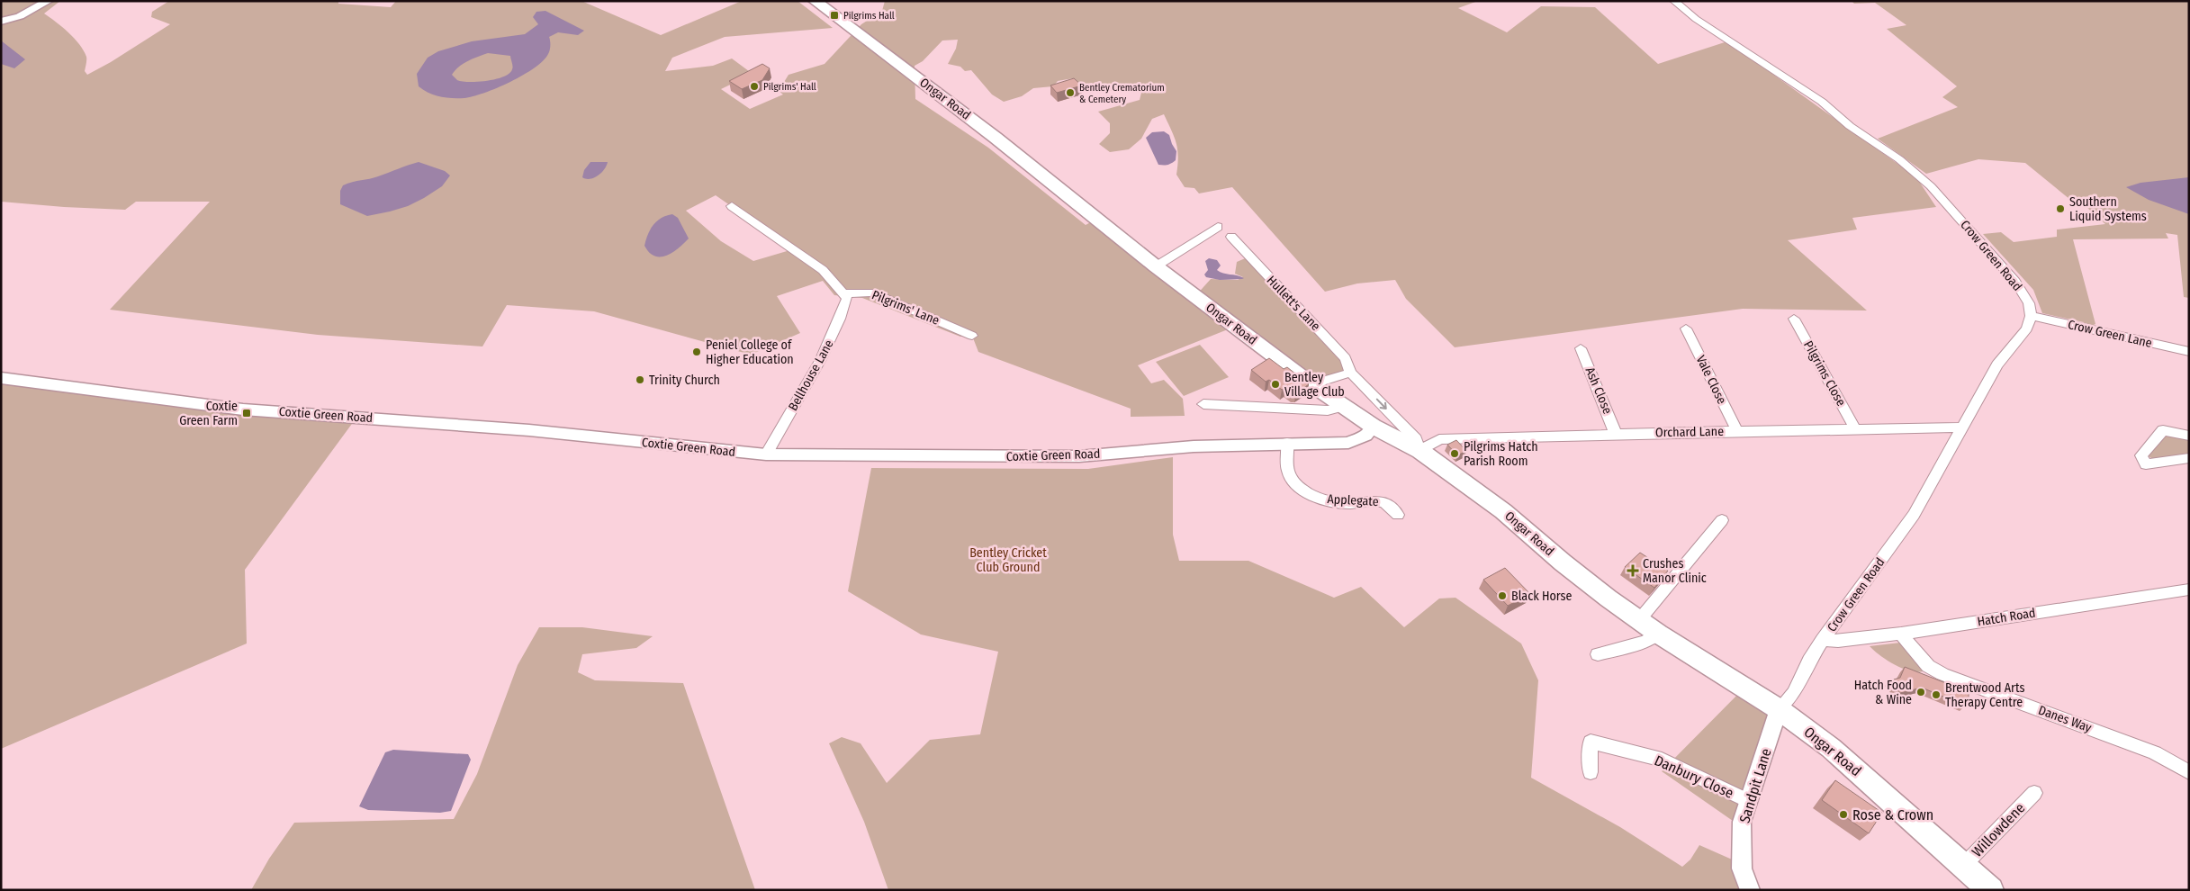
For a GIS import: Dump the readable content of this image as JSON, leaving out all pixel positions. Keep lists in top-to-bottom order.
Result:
{
  "streets": {
    "main road": ["Ongar Road"],
    "street": [
      "Crow Green Road",
      "Hullett's Lane",
      "Pilgrims' Lane",
      "Crow Green Lane",
      "Pilgrims Close",
      "Bellhouse Lane",
      "Vale Close",
      "Ash Close",
      "Coxtie Green Road",
      "Orchard Lane",
      "Applegate",
      "Hatch Road",
      "Danes Way",
      "Danbury Close",
      "Sandpit Lane",
      "Willowdene"
    ]
  },
  "crossings": [
    ["Ongar Road", "Crow Green Road"],
    ["Ongar Road", "Hullett's Lane"],
    ["Ongar Road", "Coxtie Green Road"],
    ["Ongar Road", "Orchard Lane"],
    ["Ongar Road", "Sandpit Lane"],
    ["Ongar Road", "Willowdene"],
    ["Crow Green Road", "Crow Green Lane"],
    ["Crow Green Road", "Orchard Lane"],
    ["Crow Green Road", "Hatch Road"],
    ["Crow Green Road", "Sandpit Lane"],
    ["Hullett's Lane", "Orchard Lane"],
    ["Pilgrims' Lane", "Bellhouse Lane"],
    ["Pilgrims Close", "Orchard Lane"],
    ["Bellhouse Lane", "Coxtie Green Road"],
    ["Vale Close", "Orchard Lane"],
    ["Ash Close", "Orchard Lane"],
    ["Coxtie Green Road", "Applegate"],
    ["Hatch Road", "Danes Way"],
    ["Danbury Close", "Sandpit Lane"]
  ],
  "one_way": ["Hullett's Lane"],
  "parks": ["Bentley Cricket Club Ground"],
  "places": {
    "transit": ["Pilgrims Hall", "Coxtie Green Farm"],
    "other": [
      "Pilgrims' Hall",
      "Bentley Crematorium & Cemetery",
      "Southern Liquid Systems",
      "Peniel College of Higher Education",
      "Trinity Church",
      "Bentley Village Club",
      "Pilgrims Hatch Parish Room",
      "Black Horse",
      "Hatch Food & Wine",
      "Brentwood Arts Therapy Centre",
      "Rose & Crown"
    ],
    "health": ["Crushes Manor Clinic"]
  }
}
